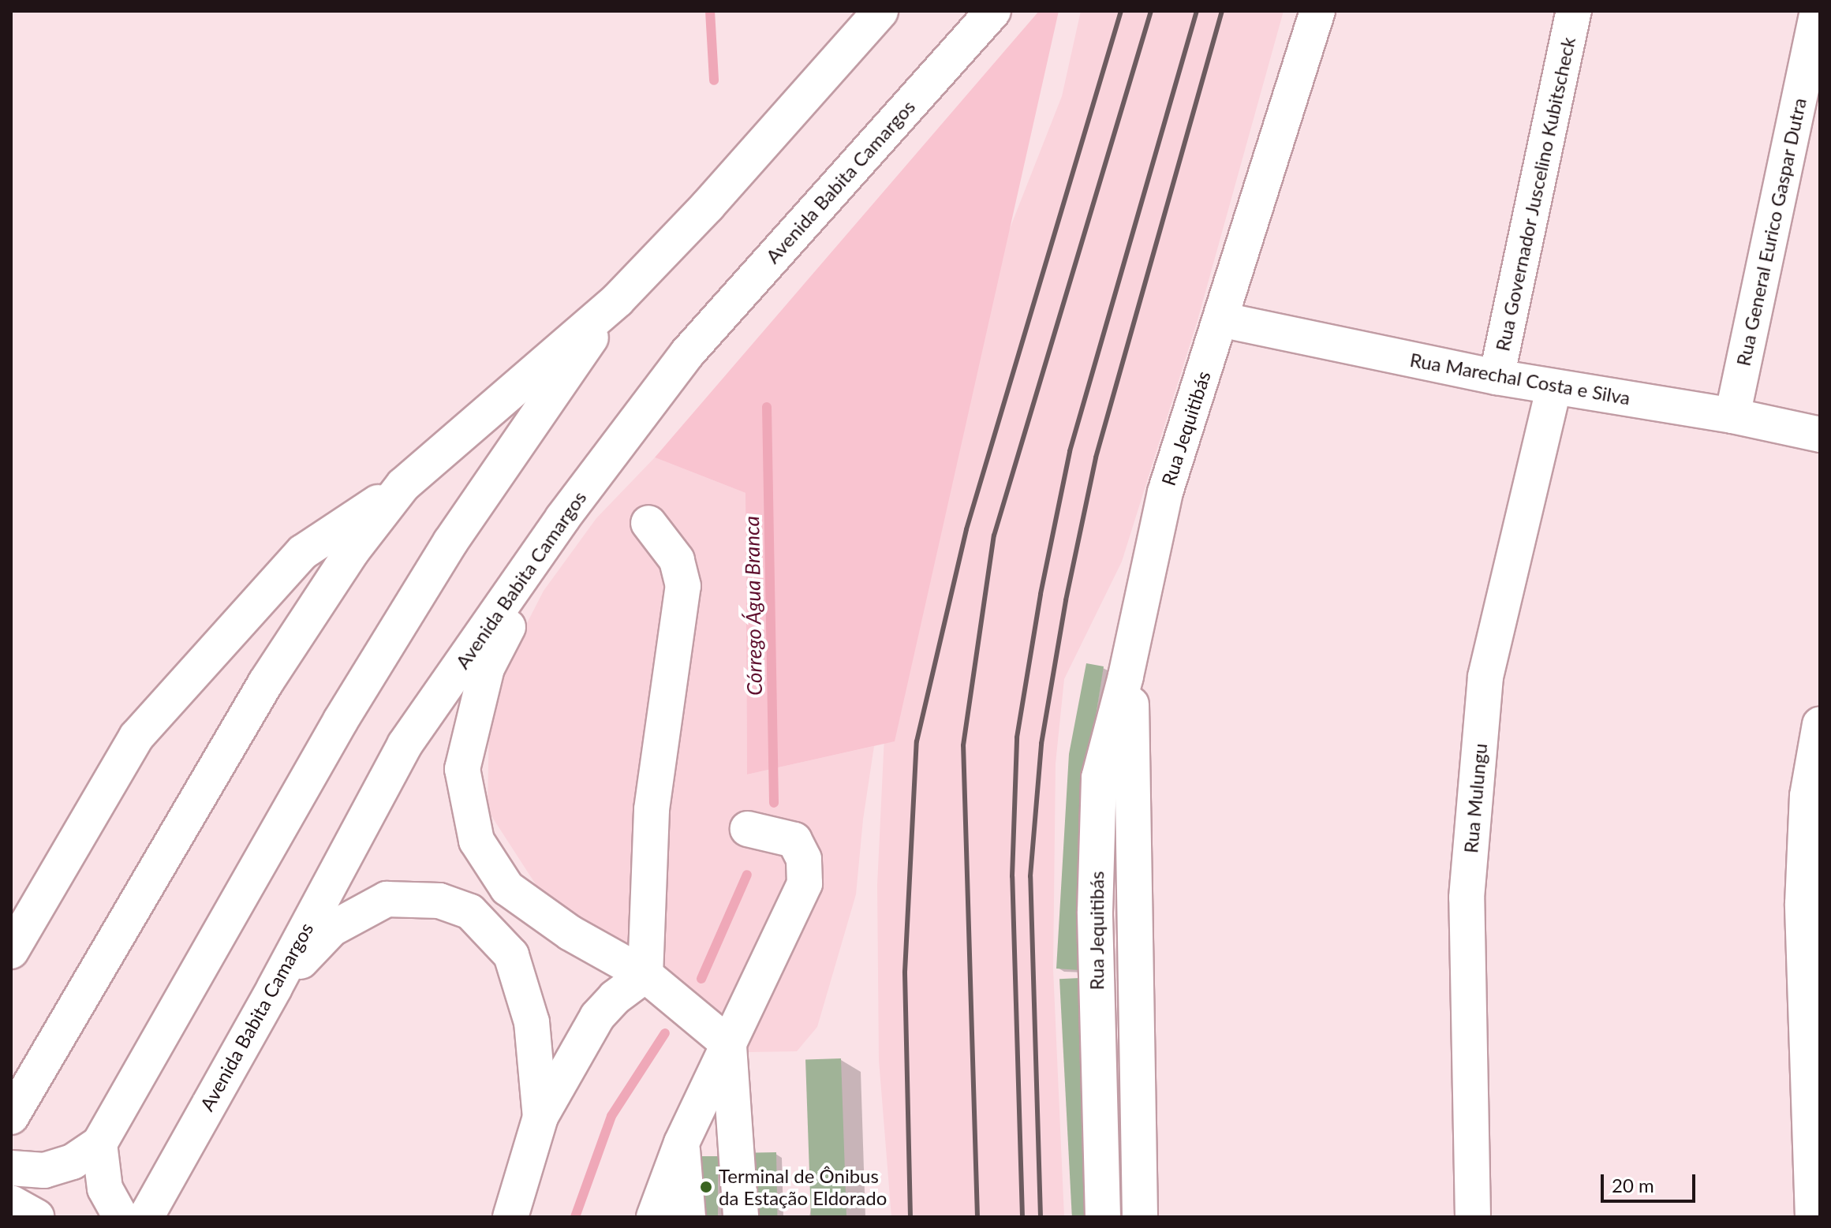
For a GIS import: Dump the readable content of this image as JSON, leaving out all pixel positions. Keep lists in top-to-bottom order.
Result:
{
  "streets": {
    "main road": [
      "Avenida Babita Camargos",
      "Rua Governador Juscelino Kubitscheck",
      "Rua General Eurico Gaspar Dutra",
      "Rua Marechal Costa e Silva",
      "Rua Jequitibás",
      "Rua Mulungu"
    ]
  },
  "crossings": [
    ["Rua Governador Juscelino Kubitscheck", "Rua Marechal Costa e Silva"],
    ["Rua General Eurico Gaspar Dutra", "Rua Marechal Costa e Silva"],
    ["Rua Marechal Costa e Silva", "Rua Jequitibás"],
    ["Rua Marechal Costa e Silva", "Rua Mulungu"]
  ],
  "water": ["Córrego Água Branca"],
  "places": ["Terminal de Ônibus da Estação Eldorado"],
  "scale_bar": "20 m"
}
